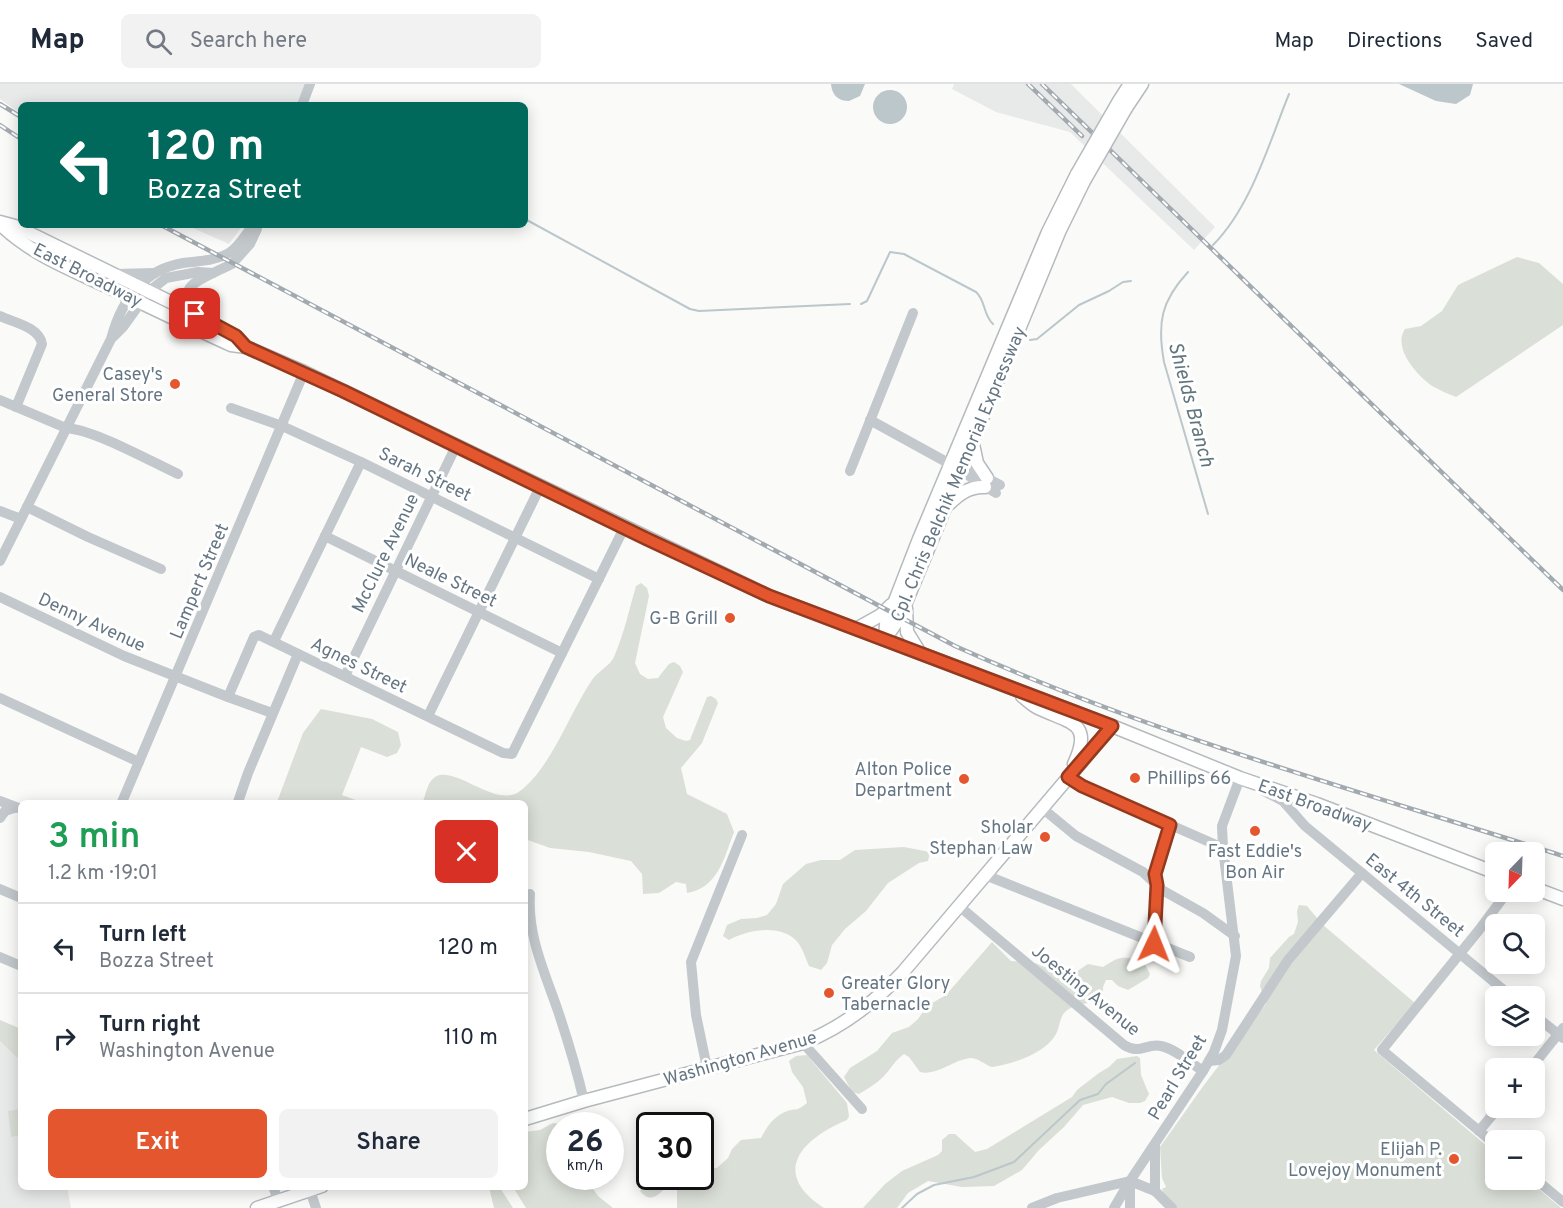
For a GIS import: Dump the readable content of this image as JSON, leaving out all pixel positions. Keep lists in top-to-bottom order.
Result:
{
  "streets": {
    "main road": ["East Broadway", "Cpl. Chris Belchik Memorial Expressway", "Washington Avenue"],
    "street": [
      "Sarah Street",
      "McClure Avenue",
      "Neale Street",
      "Lampert Street",
      "Denny Avenue",
      "Agnes Street",
      "East 4th Street",
      "Joesting Avenue",
      "Pearl Street"
    ]
  },
  "crossings": [
    ["East Broadway", "Cpl. Chris Belchik Memorial Expressway"],
    ["East Broadway", "McClure Avenue"],
    ["East Broadway", "Lampert Street"],
    ["East Broadway", "East 4th Street"],
    ["East Broadway", "Washington Avenue"],
    ["East Broadway", "Pearl Street"],
    ["Sarah Street", "McClure Avenue"],
    ["Sarah Street", "Lampert Street"],
    ["McClure Avenue", "Neale Street"],
    ["McClure Avenue", "Agnes Street"],
    ["Neale Street", "Agnes Street"],
    ["Lampert Street", "Denny Avenue"],
    ["East 4th Street", "Pearl Street"],
    ["Joesting Avenue", "Washington Avenue"],
    ["Joesting Avenue", "Pearl Street"]
  ],
  "water": ["Shields Branch"],
  "places": [
    "Casey's General Store",
    "G-B Grill",
    "Phillips 66",
    "Alton Police Department",
    "Fast Eddie's Bon Air",
    "Sholar Stephan Law",
    "Greater Glory Tabernacle",
    "Elijah P. Lovejoy Monument"
  ],
  "north": "bottom left",
  "page": {
    "header": "Map",
    "search": "Search here",
    "nav": ["Map", "Directions", "Saved"],
    "turn": ["120 m", "Bozza Street"],
    "heading": ["3 min", "1.2 km · 19:01"],
    "map_buttons": ["+", "−"],
    "list": [
      {
        "name": "Turn left",
        "note": "Bozza Street",
        "value": "120 m"
      },
      {
        "name": "Turn right",
        "note": "Washington Avenue",
        "value": "110 m"
      }
    ],
    "buttons": ["Exit", "Share"],
    "speed": "26 km/h",
    "limit": "30"
  }
}
